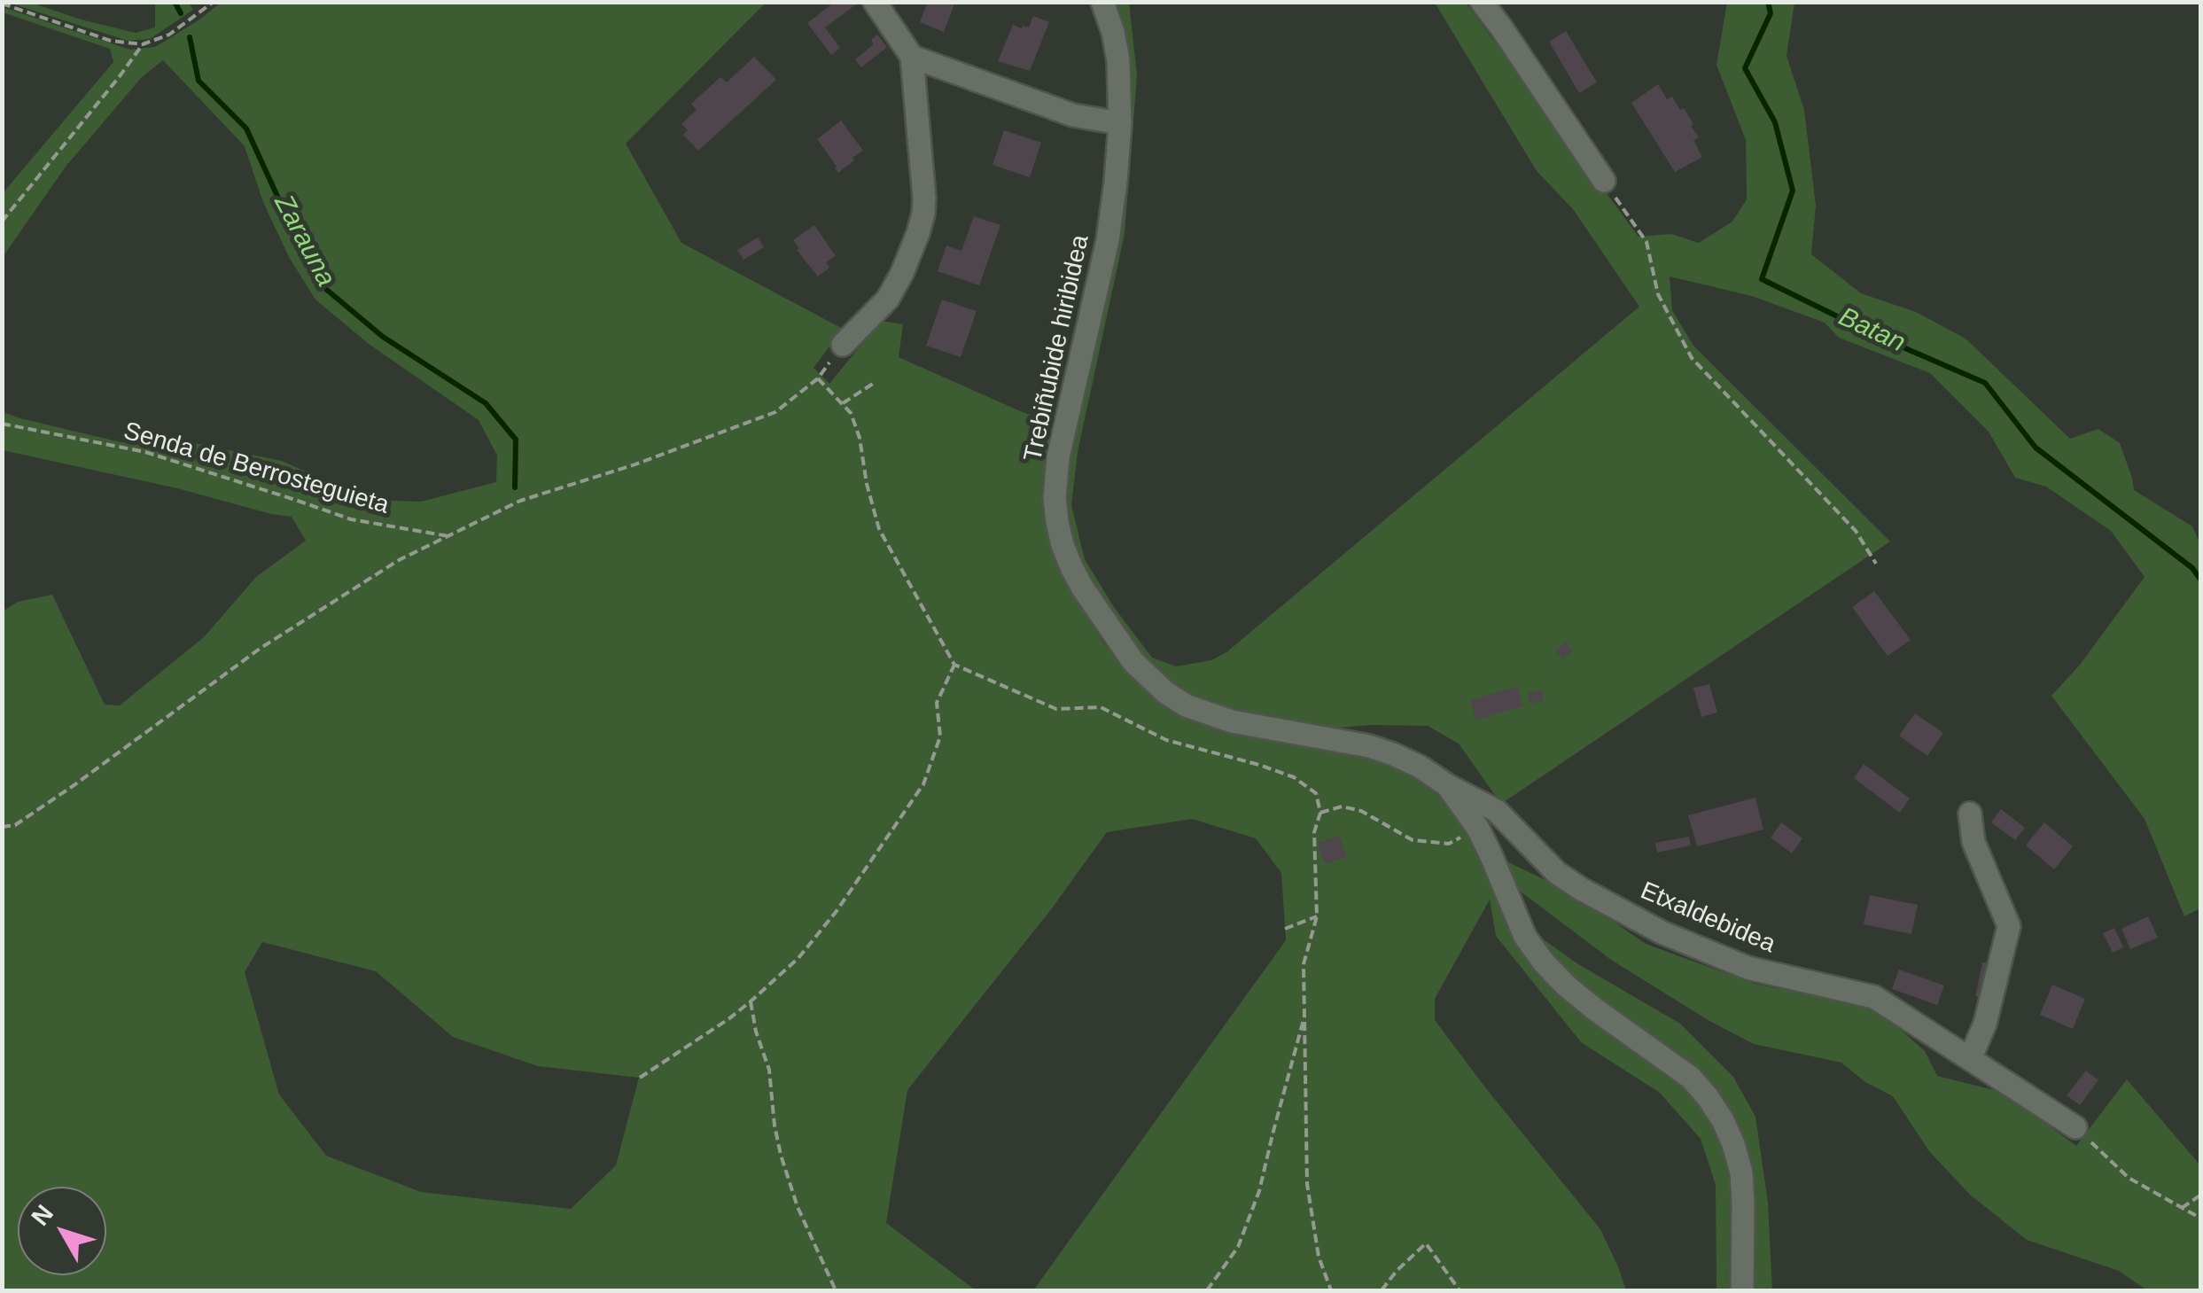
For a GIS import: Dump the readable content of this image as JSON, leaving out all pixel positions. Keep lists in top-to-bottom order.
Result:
{
  "streets": {
    "street": ["Trebiñubide hiribidea", "Etxaldebidea"],
    "path": ["Senda de Berrosteguieta"]
  },
  "crossings": [
    ["Trebiñubide hiribidea", "Etxaldebidea"]
  ],
  "water": ["Zarauna", "Batan"],
  "north": "top left"
}
